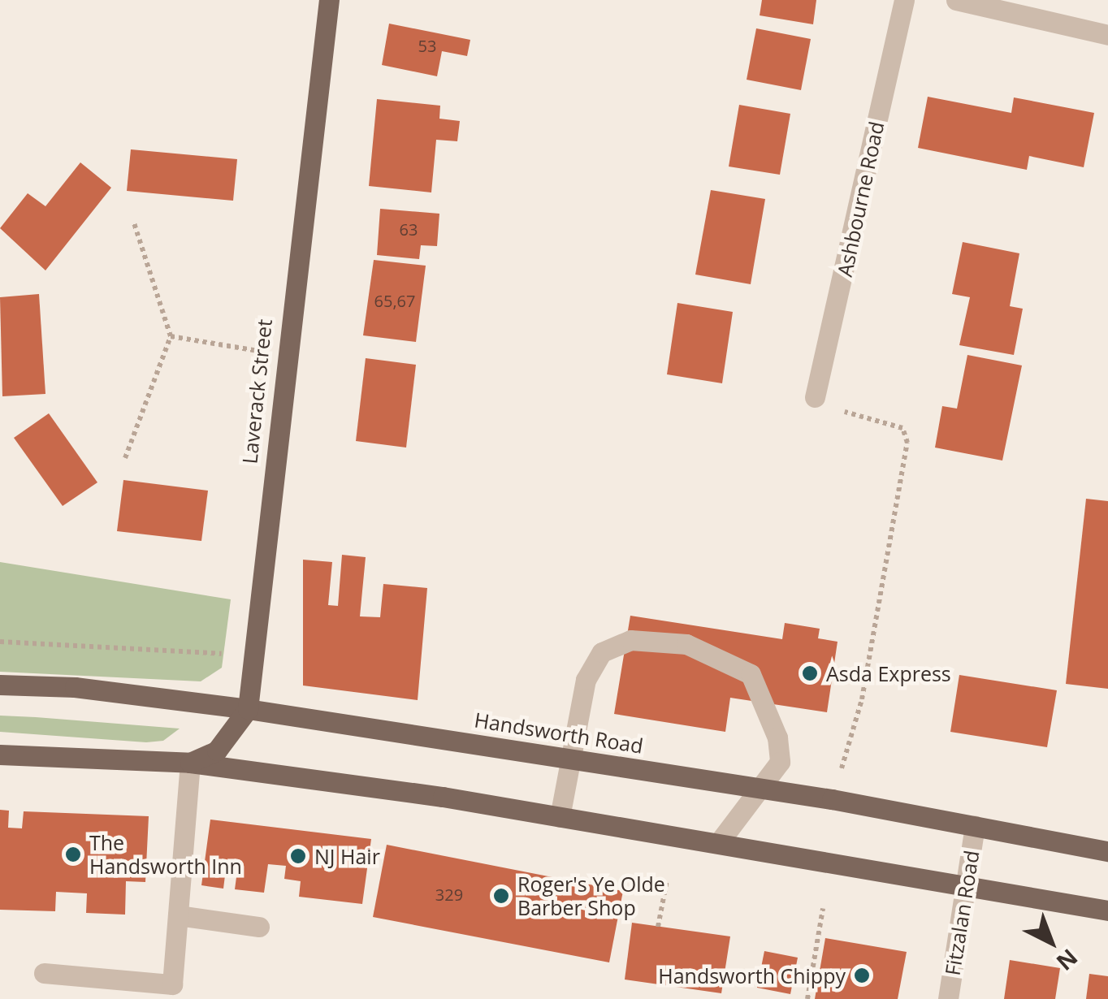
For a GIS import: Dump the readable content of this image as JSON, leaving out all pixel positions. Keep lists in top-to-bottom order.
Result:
{
  "streets": {
    "main road": ["Laverack Street", "Handsworth Road"],
    "street": ["Ashbourne Road", "Fitzalan Road"]
  },
  "crossings": [
    ["Laverack Street", "Handsworth Road"],
    ["Handsworth Road", "Fitzalan Road"]
  ],
  "places": [
    "Asda Express",
    "The Handsworth Inn",
    "NJ Hair",
    "Roger's Ye Olde Barber Shop",
    "Handsworth Chippy"
  ],
  "house_numbers": [
    "53",
    "63",
    "65,67",
    "329"
  ],
  "north": "bottom right"
}
